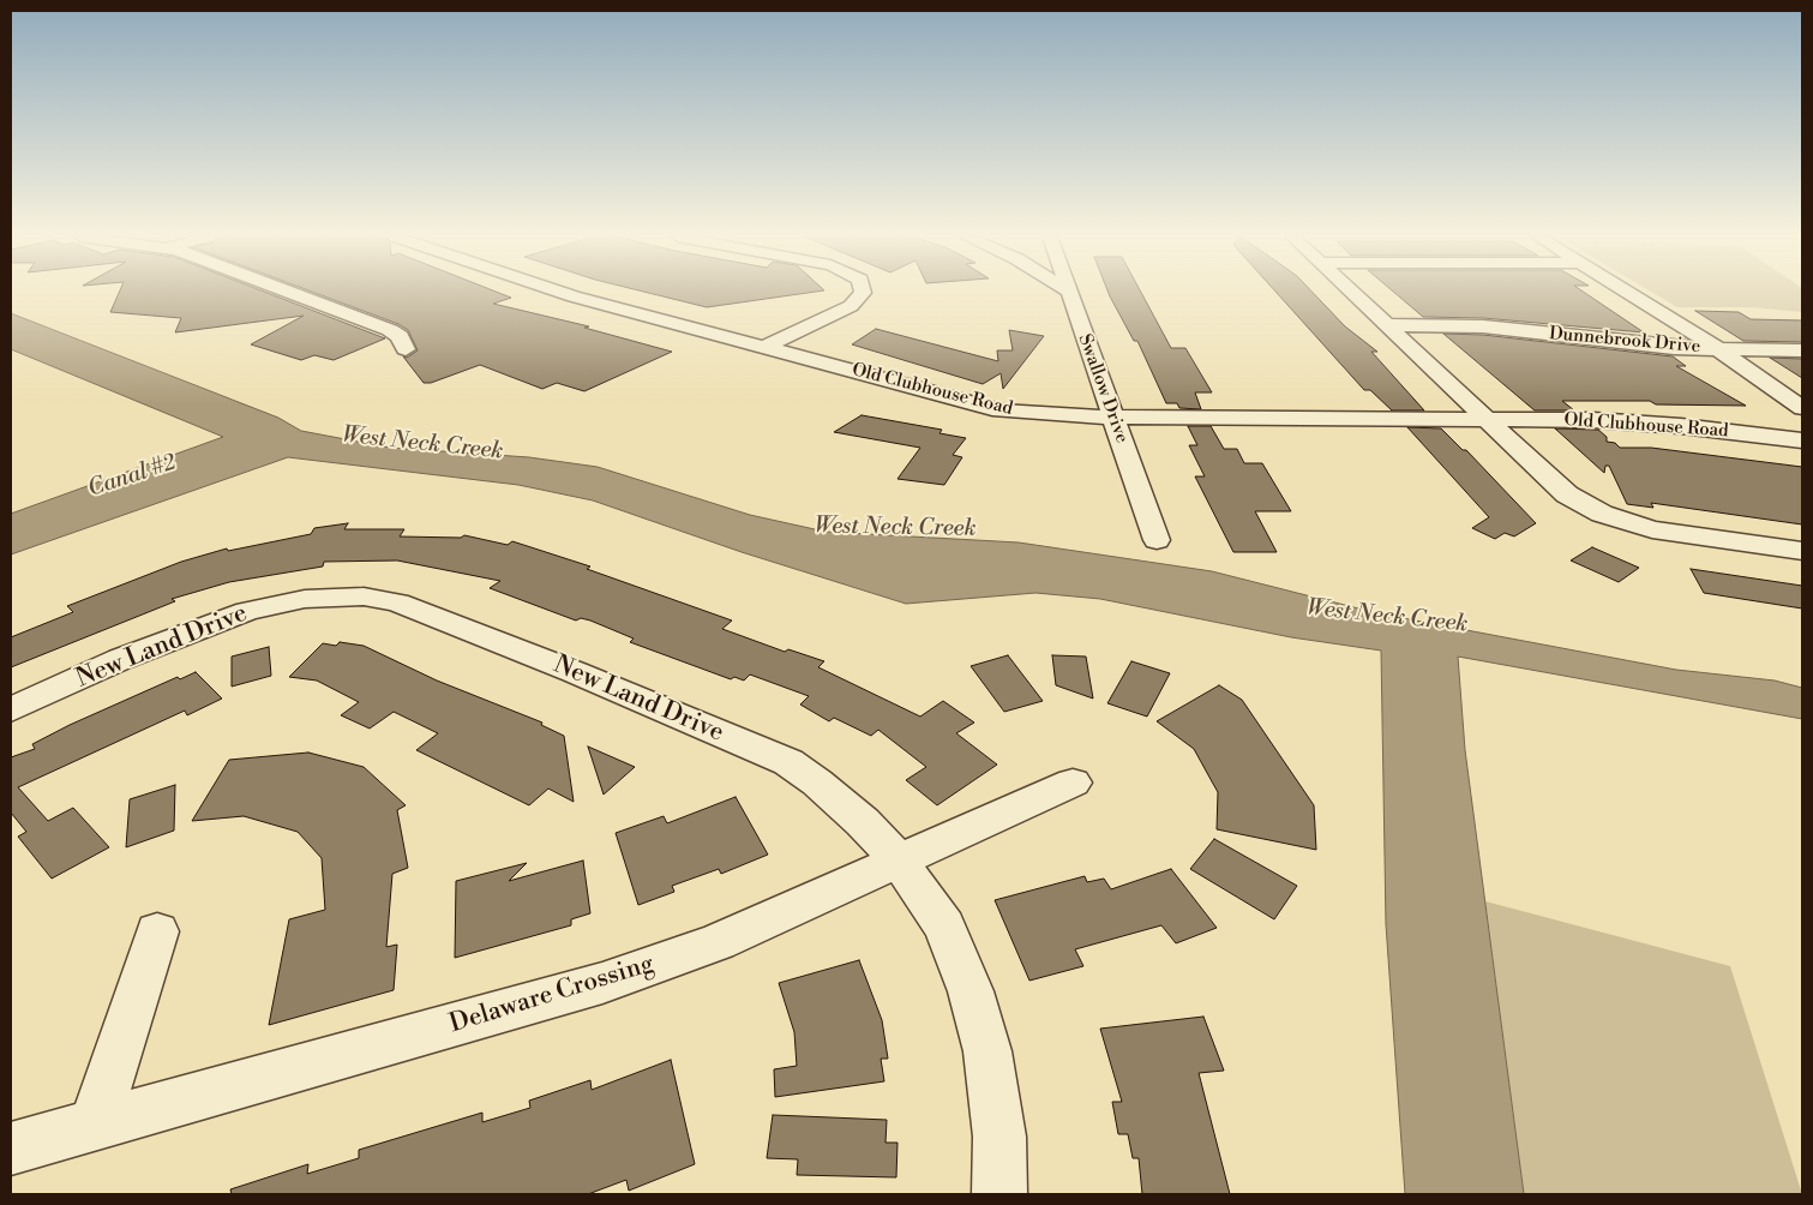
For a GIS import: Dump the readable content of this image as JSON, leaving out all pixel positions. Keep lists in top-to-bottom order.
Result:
{
  "streets": {
    "street": [
      "Dunnebrook Drive",
      "Swallow Drive",
      "Old Clubhouse Road",
      "New Land Drive",
      "Delaware Crossing"
    ]
  },
  "crossings": [
    ["Swallow Drive", "Old Clubhouse Road"],
    ["New Land Drive", "Delaware Crossing"]
  ],
  "water": ["West Neck Creek", "Canal #2"]
}
